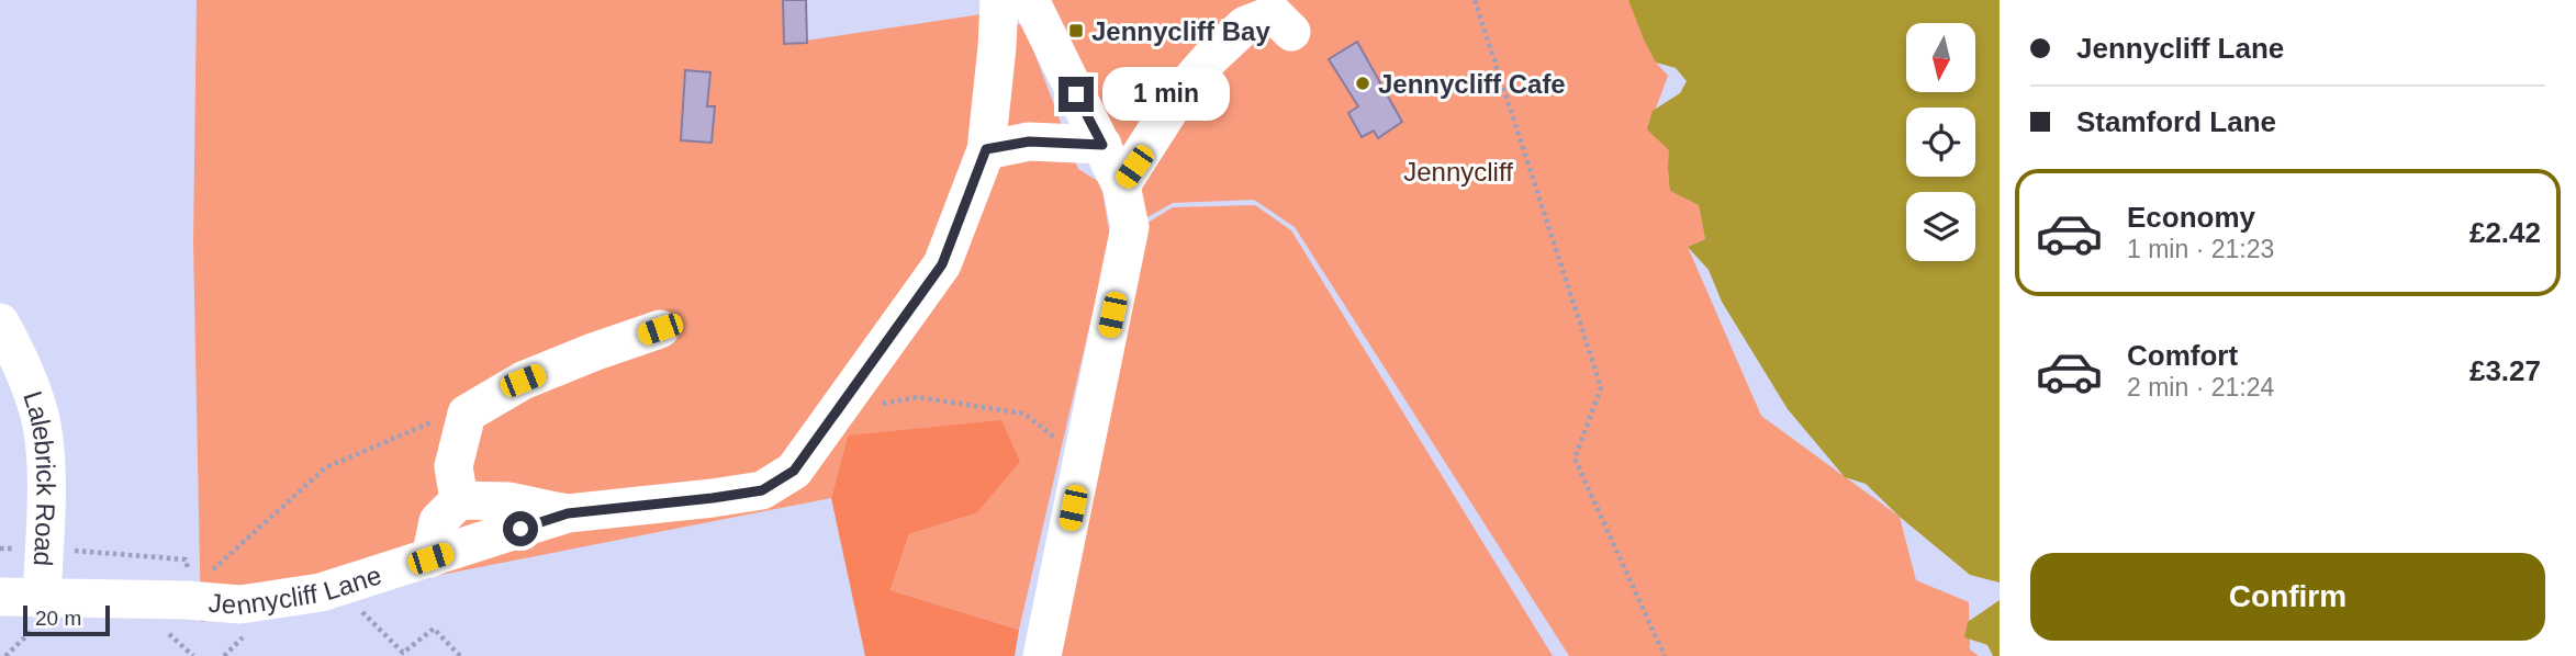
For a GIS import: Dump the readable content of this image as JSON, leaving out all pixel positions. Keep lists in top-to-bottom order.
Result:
{
  "streets": {
    "street": ["Lalebrick Road", "Jennycliff Lane"]
  },
  "crossings": [
    ["Lalebrick Road", "Jennycliff Lane"]
  ],
  "parks": ["Jennycliff"],
  "places": {
    "transit": ["Jennycliff Bay"],
    "other": ["Jennycliff Cafe"]
  },
  "scale_bar": "20 m",
  "north": "bottom",
  "page": {
    "banner": ["Jennycliff Lane", "Stamford Lane"],
    "bubble": "1 min",
    "list": [
      {
        "name": "Economy",
        "note": "1 min · 21:23",
        "value": "£2.42"
      },
      {
        "name": "Comfort",
        "note": "2 min · 21:24",
        "value": "£3.27"
      }
    ],
    "buttons": "Confirm",
    "scale": "20 m"
  }
}
